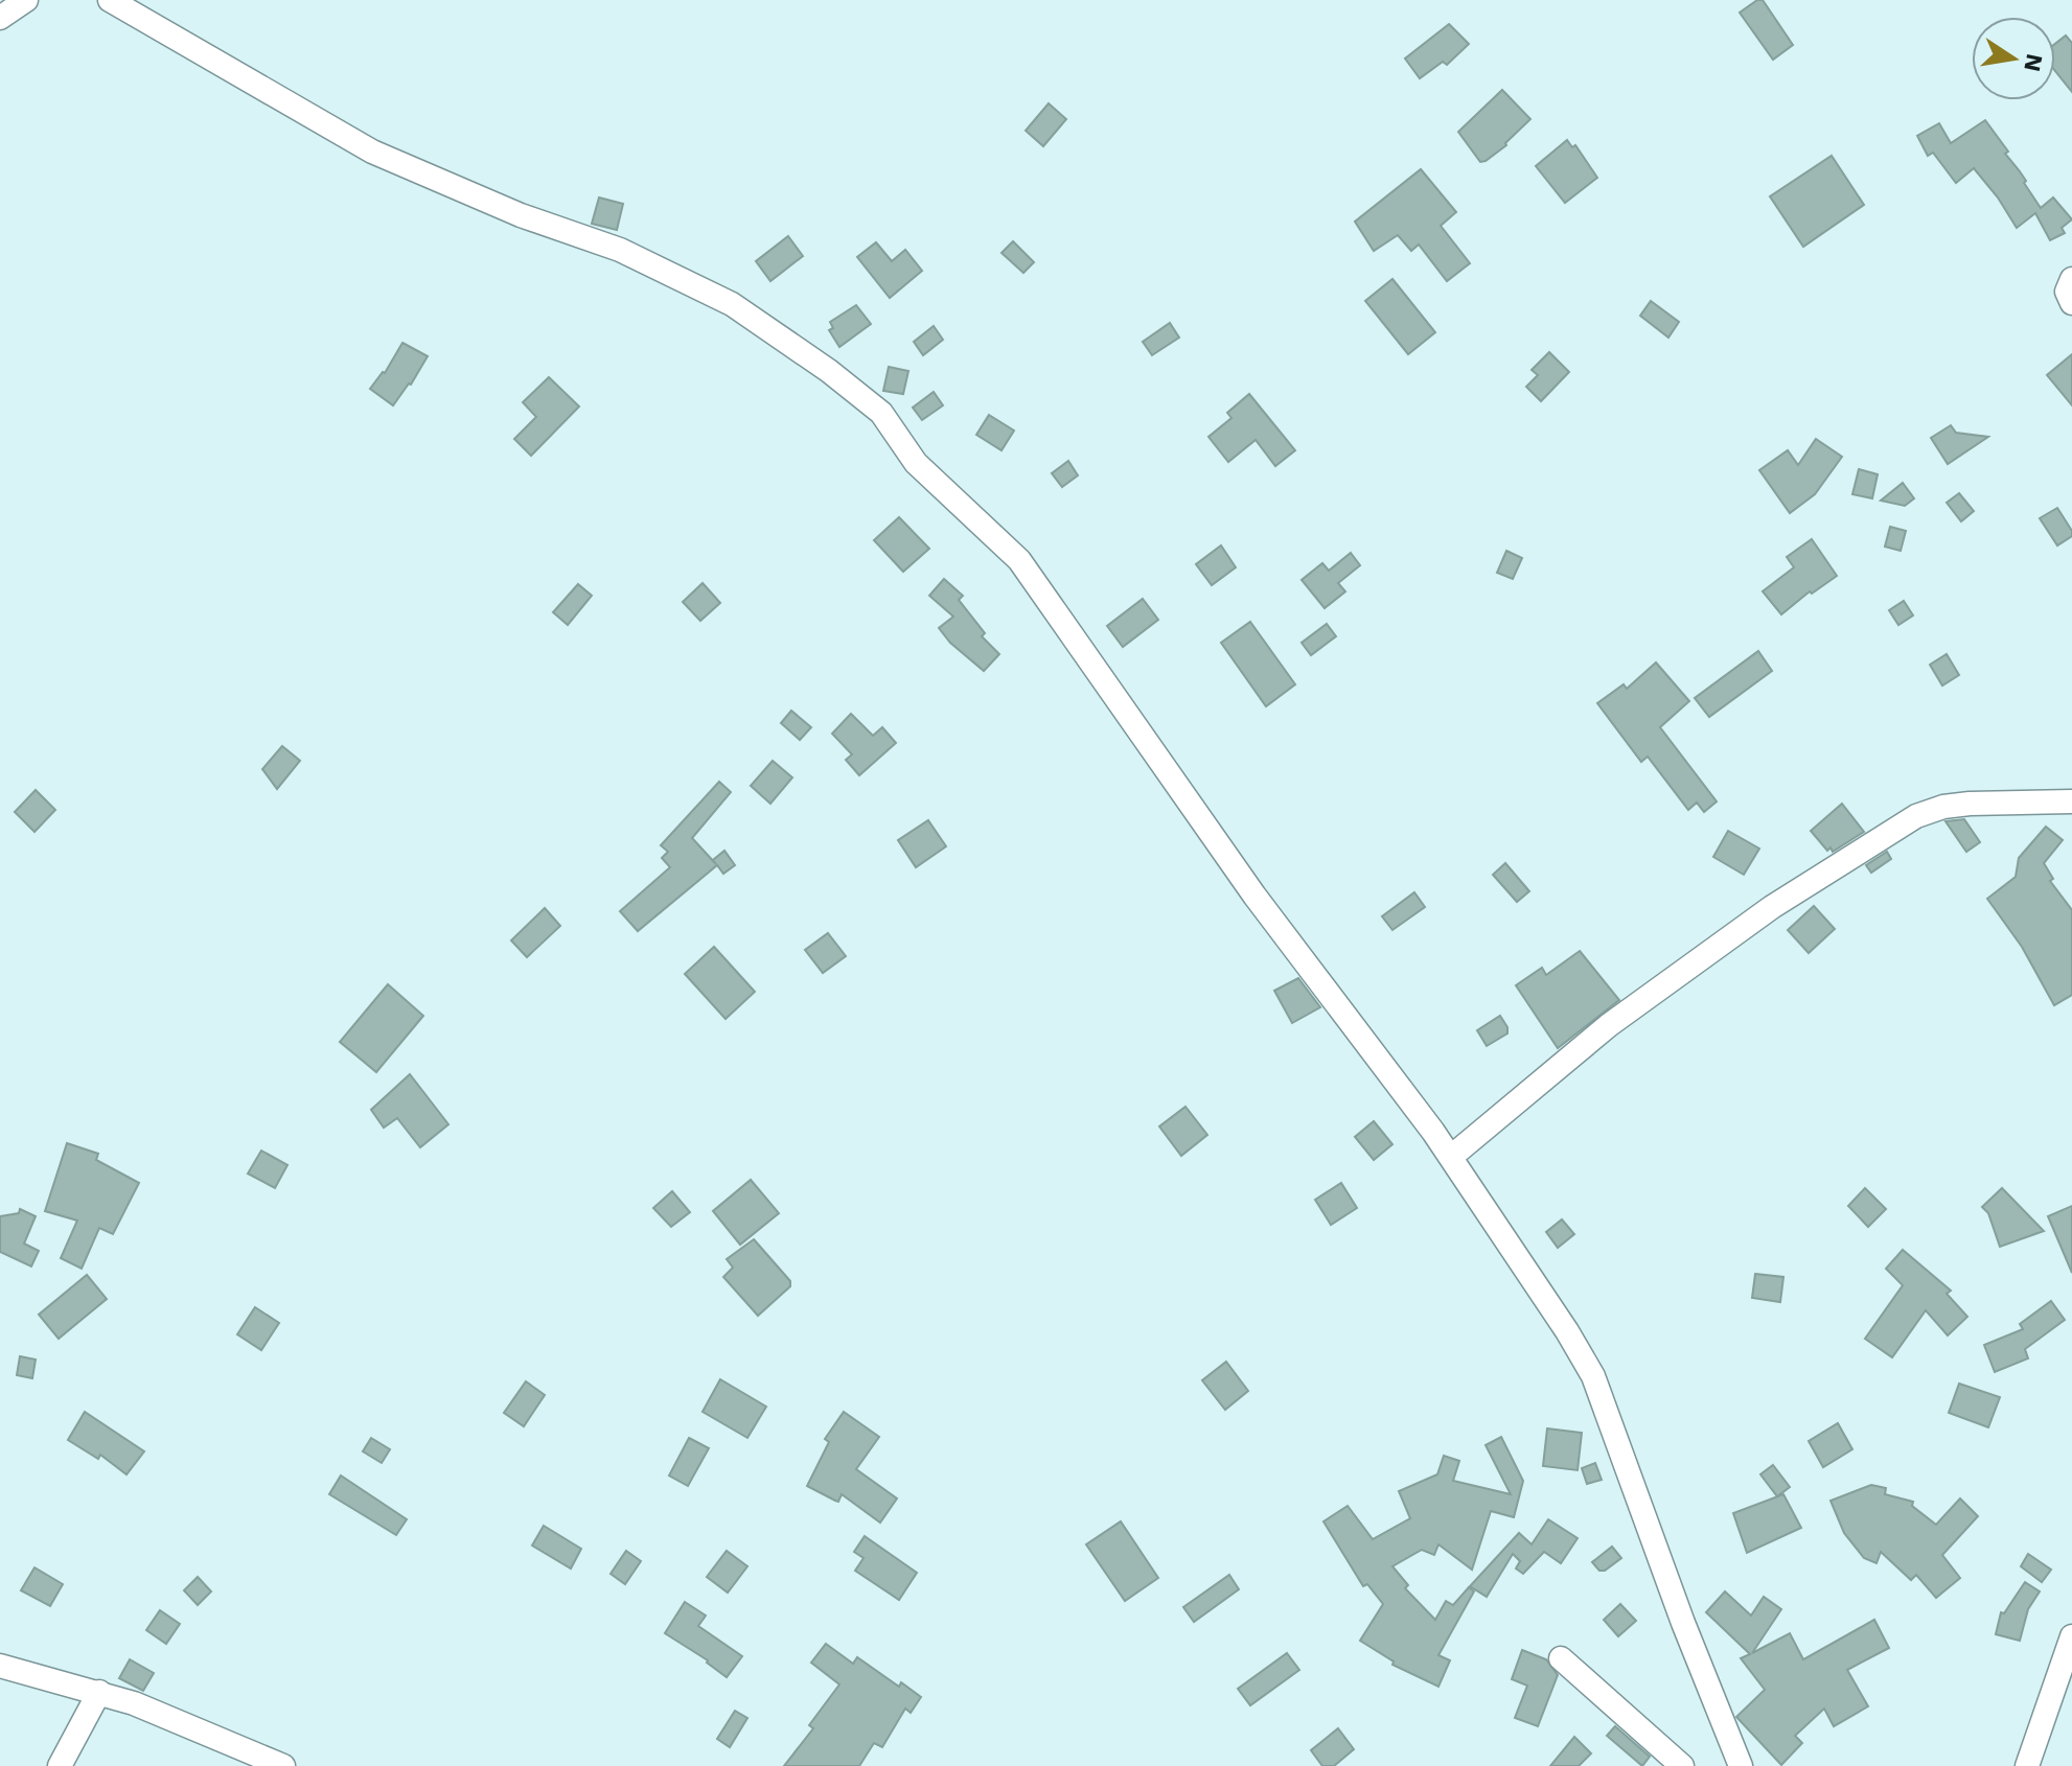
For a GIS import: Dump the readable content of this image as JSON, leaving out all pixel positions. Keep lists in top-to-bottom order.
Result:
{
  "north": "right"
}
